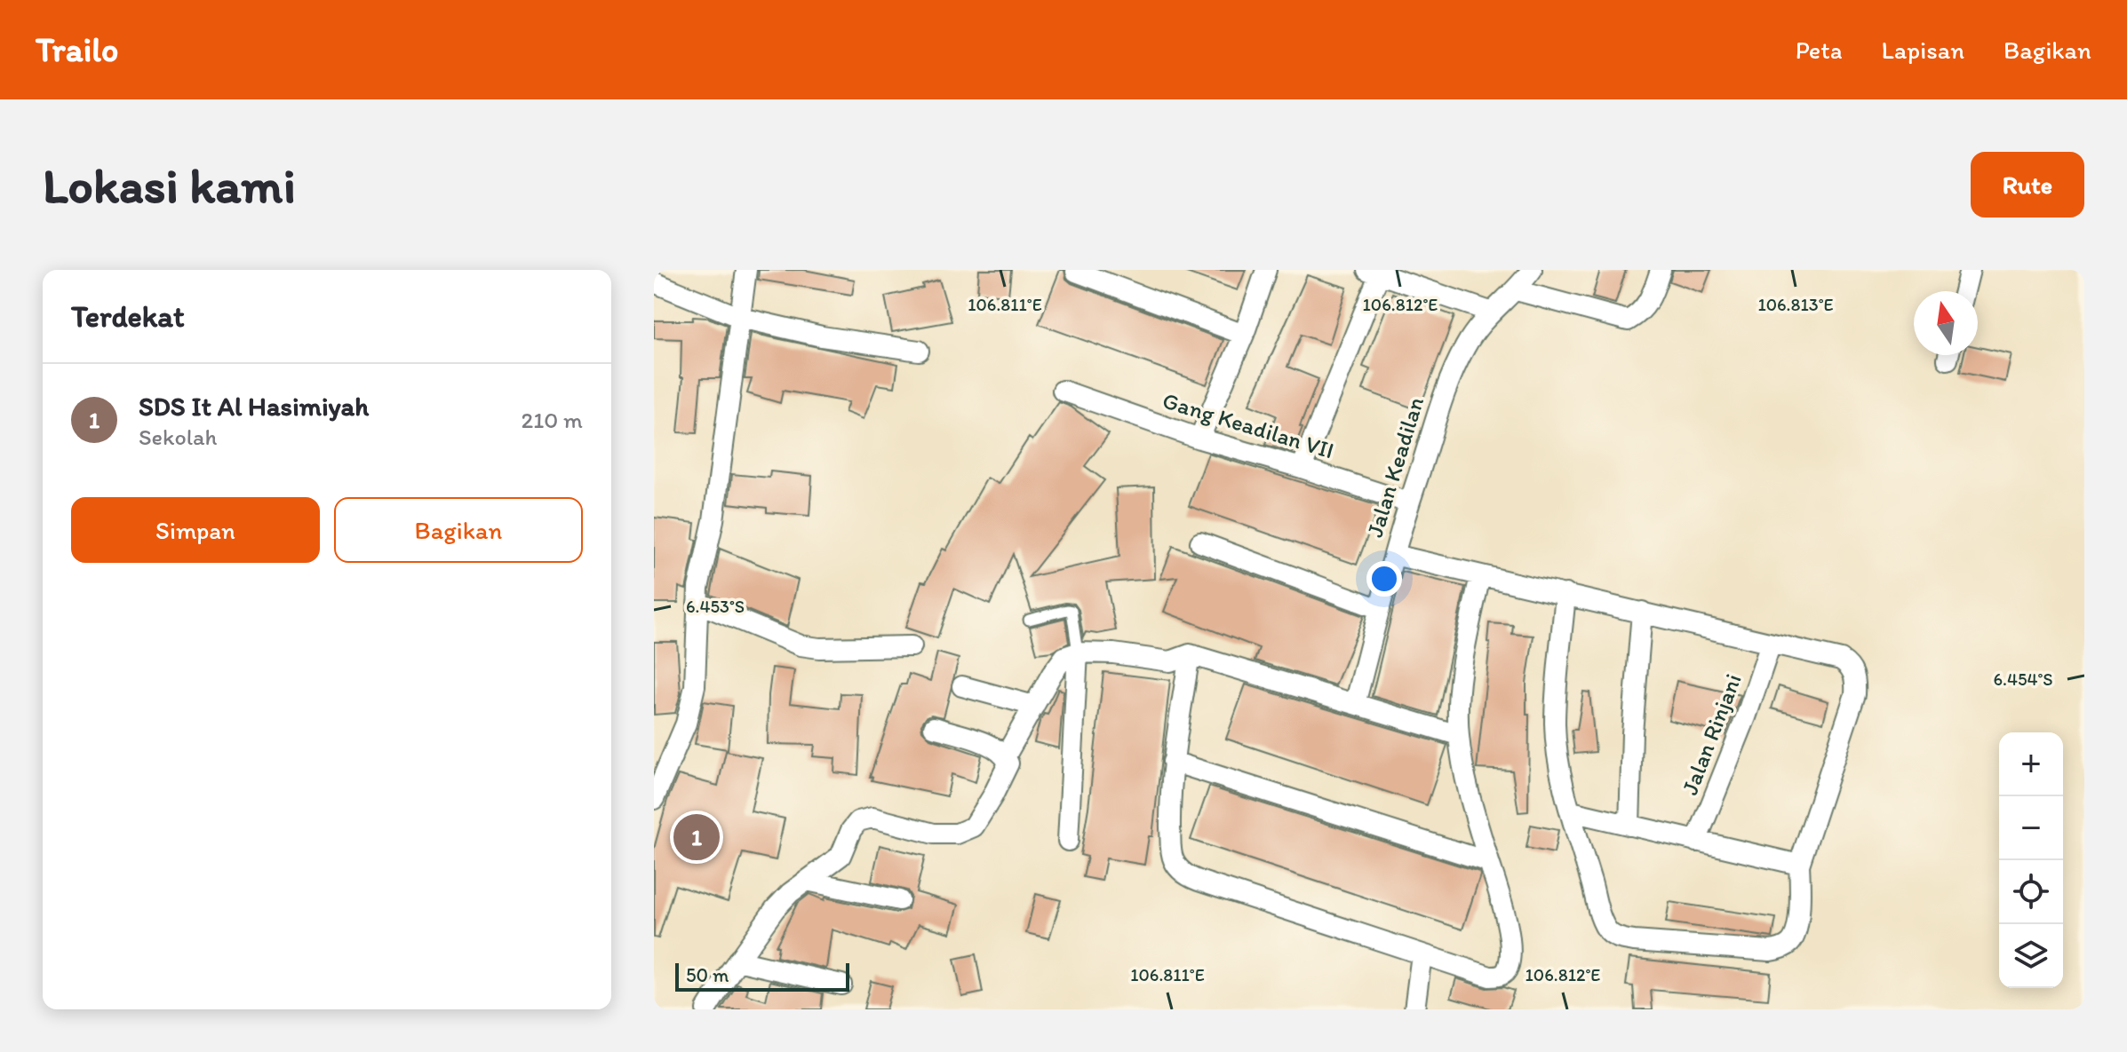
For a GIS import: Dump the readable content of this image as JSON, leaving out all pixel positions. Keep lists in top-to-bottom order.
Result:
{
  "streets": {
    "street": ["Gang Keadilan VII", "Jalan Keadilan", "Jalan Rinjani"]
  },
  "crossings": [
    ["Gang Keadilan VII", "Jalan Keadilan"]
  ],
  "scale_bar": "50 m",
  "north": "top",
  "page": {
    "header": "Trailo",
    "nav": ["Peta", "Lapisan", "Bagikan"],
    "buttons": [
      "Rute",
      ["Simpan", "Bagikan"]
    ],
    "title": "Lokasi kami",
    "heading": "Terdekat",
    "list": [
      {
        "mark": "1",
        "name": "SDS It Al Hasimiyah",
        "note": "Sekolah",
        "value": "210 m"
      }
    ],
    "map_buttons": ["+", "−"],
    "pins": "1",
    "scale": "50 m"
  },
  "coordinates": [
    "106.811°E",
    "106.812°E",
    "106.813°E",
    "6.453°S",
    "6.454°S"
  ]
}
